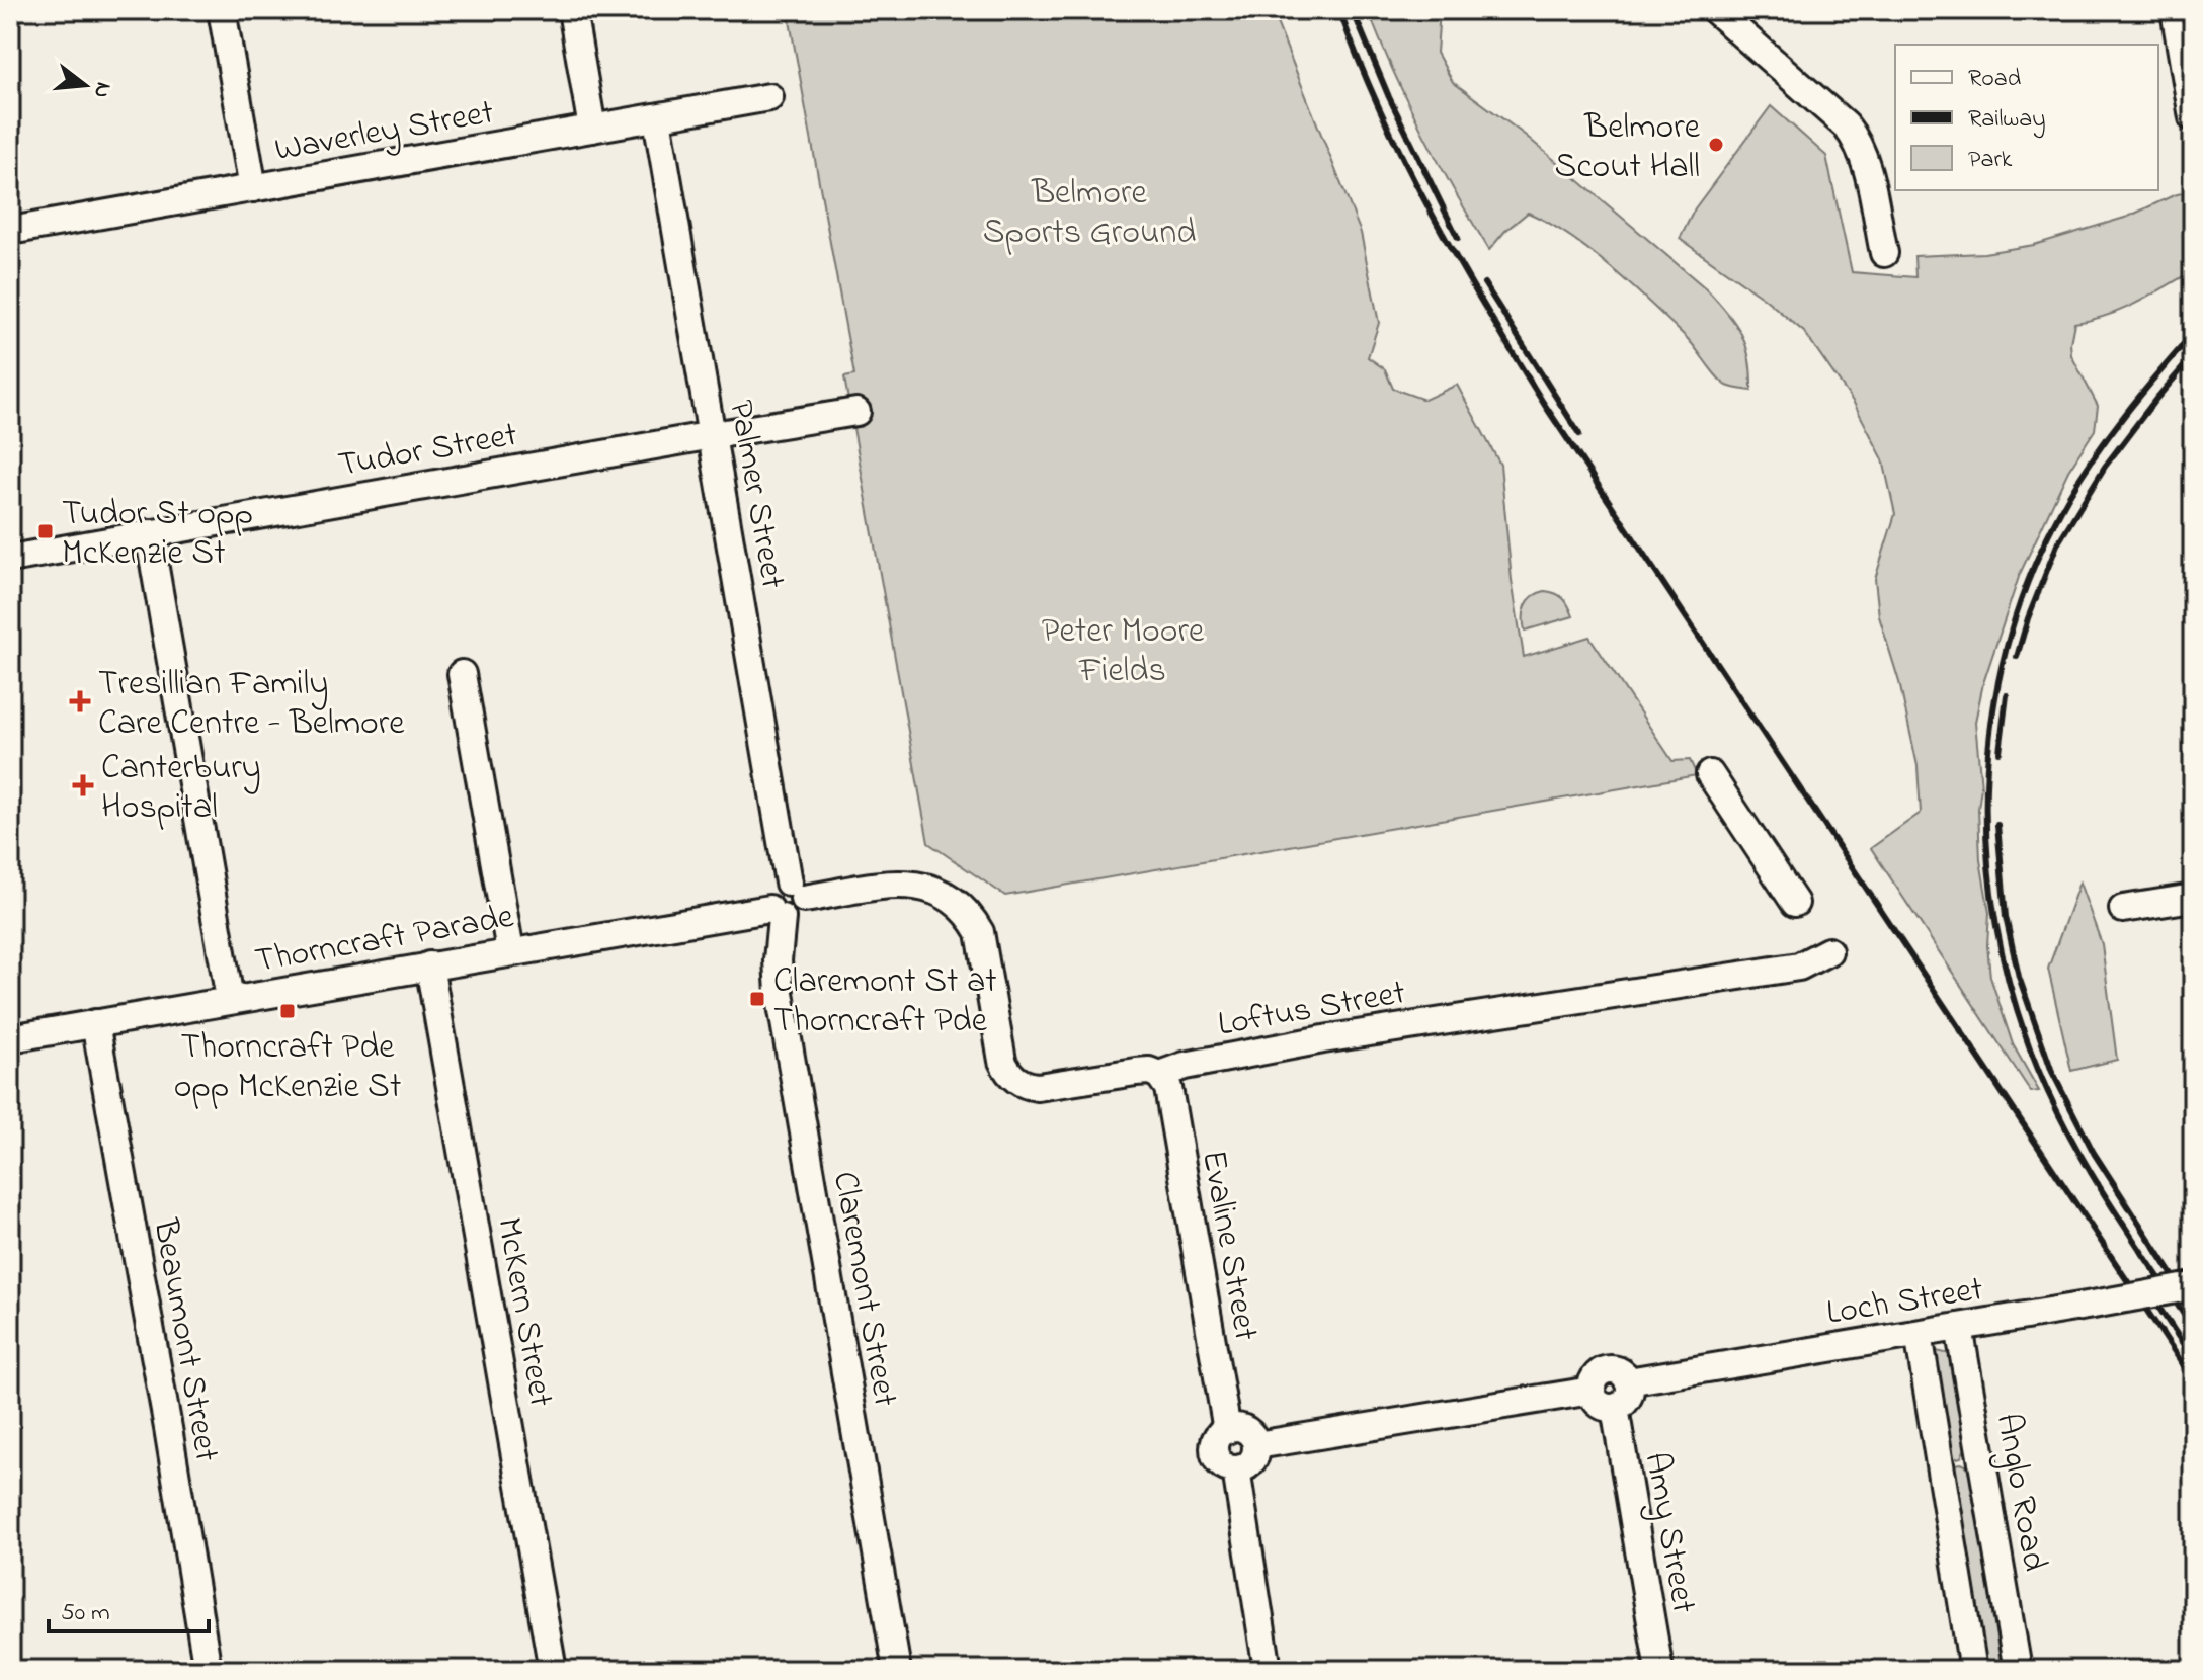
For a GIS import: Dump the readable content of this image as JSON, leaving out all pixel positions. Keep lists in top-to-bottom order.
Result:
{
  "streets": {
    "street": [
      "Waverley Street",
      "Tudor Street",
      "Palmer Street",
      "Thorncraft Parade",
      "Loftus Street",
      "Evaline Street",
      "Claremont Street",
      "Loch Street",
      "McKern Street",
      "Beaumont Street",
      "Anglo Road",
      "Amy Street"
    ]
  },
  "crossings": [
    ["Waverley Street", "Palmer Street"],
    ["Tudor Street", "Palmer Street"],
    ["Palmer Street", "Loftus Street"],
    ["Thorncraft Parade", "Claremont Street"],
    ["Thorncraft Parade", "McKern Street"],
    ["Thorncraft Parade", "Beaumont Street"],
    ["Loftus Street", "Evaline Street"],
    ["Loch Street", "Anglo Road"],
    ["Loch Street", "Amy Street"]
  ],
  "parks": ["Belmore Sports Ground", "Peter Moore Fields"],
  "places": {
    "other": ["Belmore Scout Hall"],
    "transit": ["Tudor St opp McKenzie St", "Claremont St at Thorncraft Pde", "Thorncraft Pde opp McKenzie St"],
    "health": ["Tresillian Family Care Centre - Belmore", "Canterbury Hospital"]
  },
  "legend": ["Road", "Railway", "Park"],
  "scale_bar": "50 m",
  "north": "right"
}
